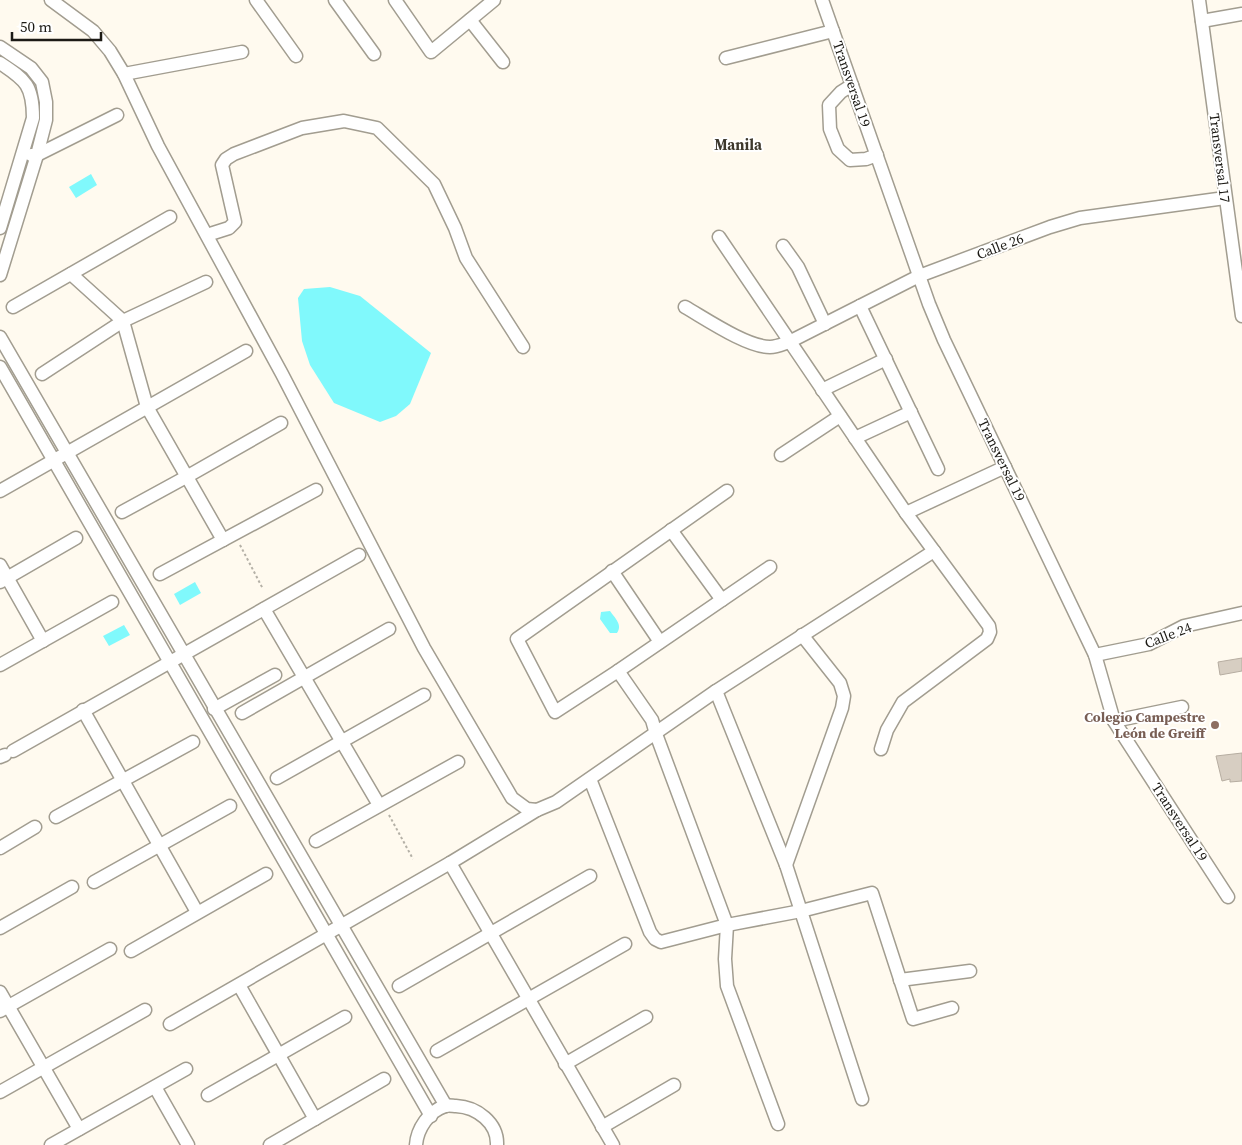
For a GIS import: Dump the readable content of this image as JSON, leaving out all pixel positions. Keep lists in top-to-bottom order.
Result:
{
  "streets": {
    "street": [
      "Transversal 19",
      "Transversal 17",
      "Calle 26",
      "Calle 24"
    ]
  },
  "crossings": [
    ["Transversal 19", "Calle 26"],
    ["Transversal 19", "Calle 24"],
    ["Transversal 17", "Calle 26"]
  ],
  "districts": ["Manila"],
  "places": ["Colegio Campestre León de Greiff"],
  "scale_bar": "50 m"
}
